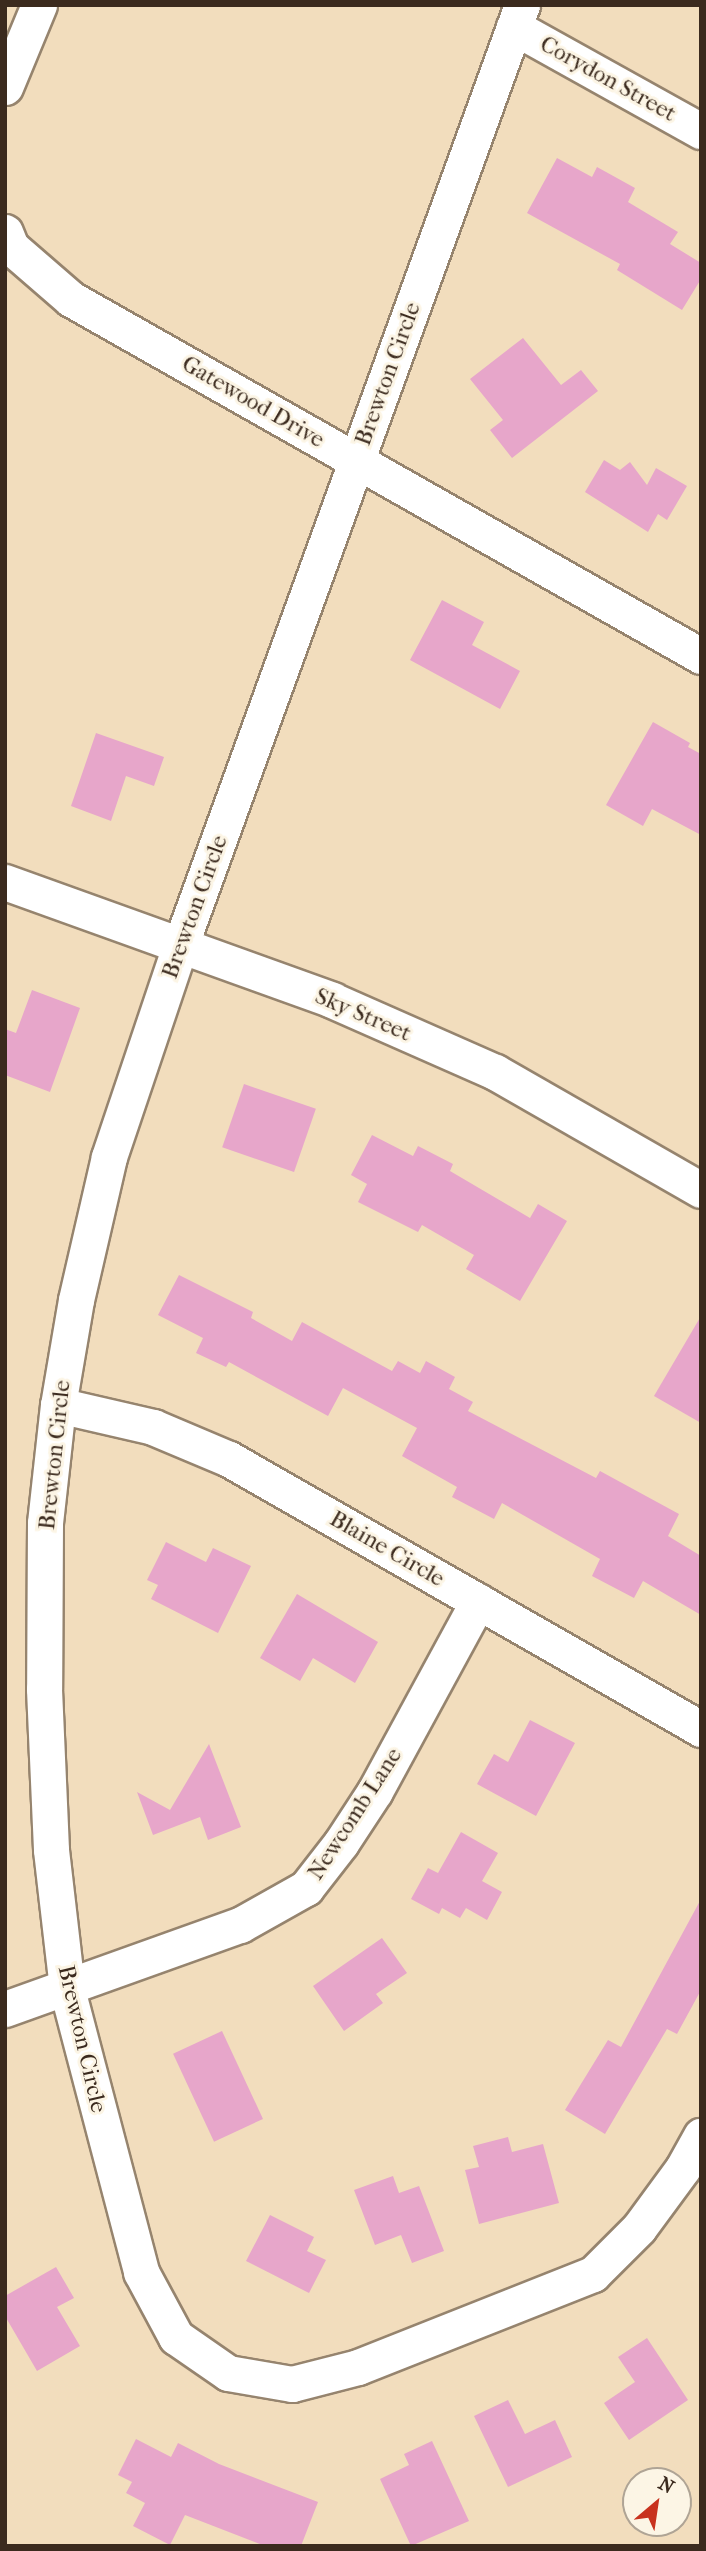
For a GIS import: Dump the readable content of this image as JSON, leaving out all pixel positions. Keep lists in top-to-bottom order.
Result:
{
  "streets": {
    "street": [
      "Corydon Street",
      "Brewton Circle",
      "Gatewood Drive",
      "Sky Street",
      "Blaine Circle",
      "Newcomb Lane"
    ]
  },
  "crossings": [
    ["Corydon Street", "Brewton Circle"],
    ["Brewton Circle", "Gatewood Drive"],
    ["Brewton Circle", "Sky Street"],
    ["Brewton Circle", "Blaine Circle"],
    ["Brewton Circle", "Newcomb Lane"],
    ["Blaine Circle", "Newcomb Lane"]
  ],
  "north": "top right"
}
